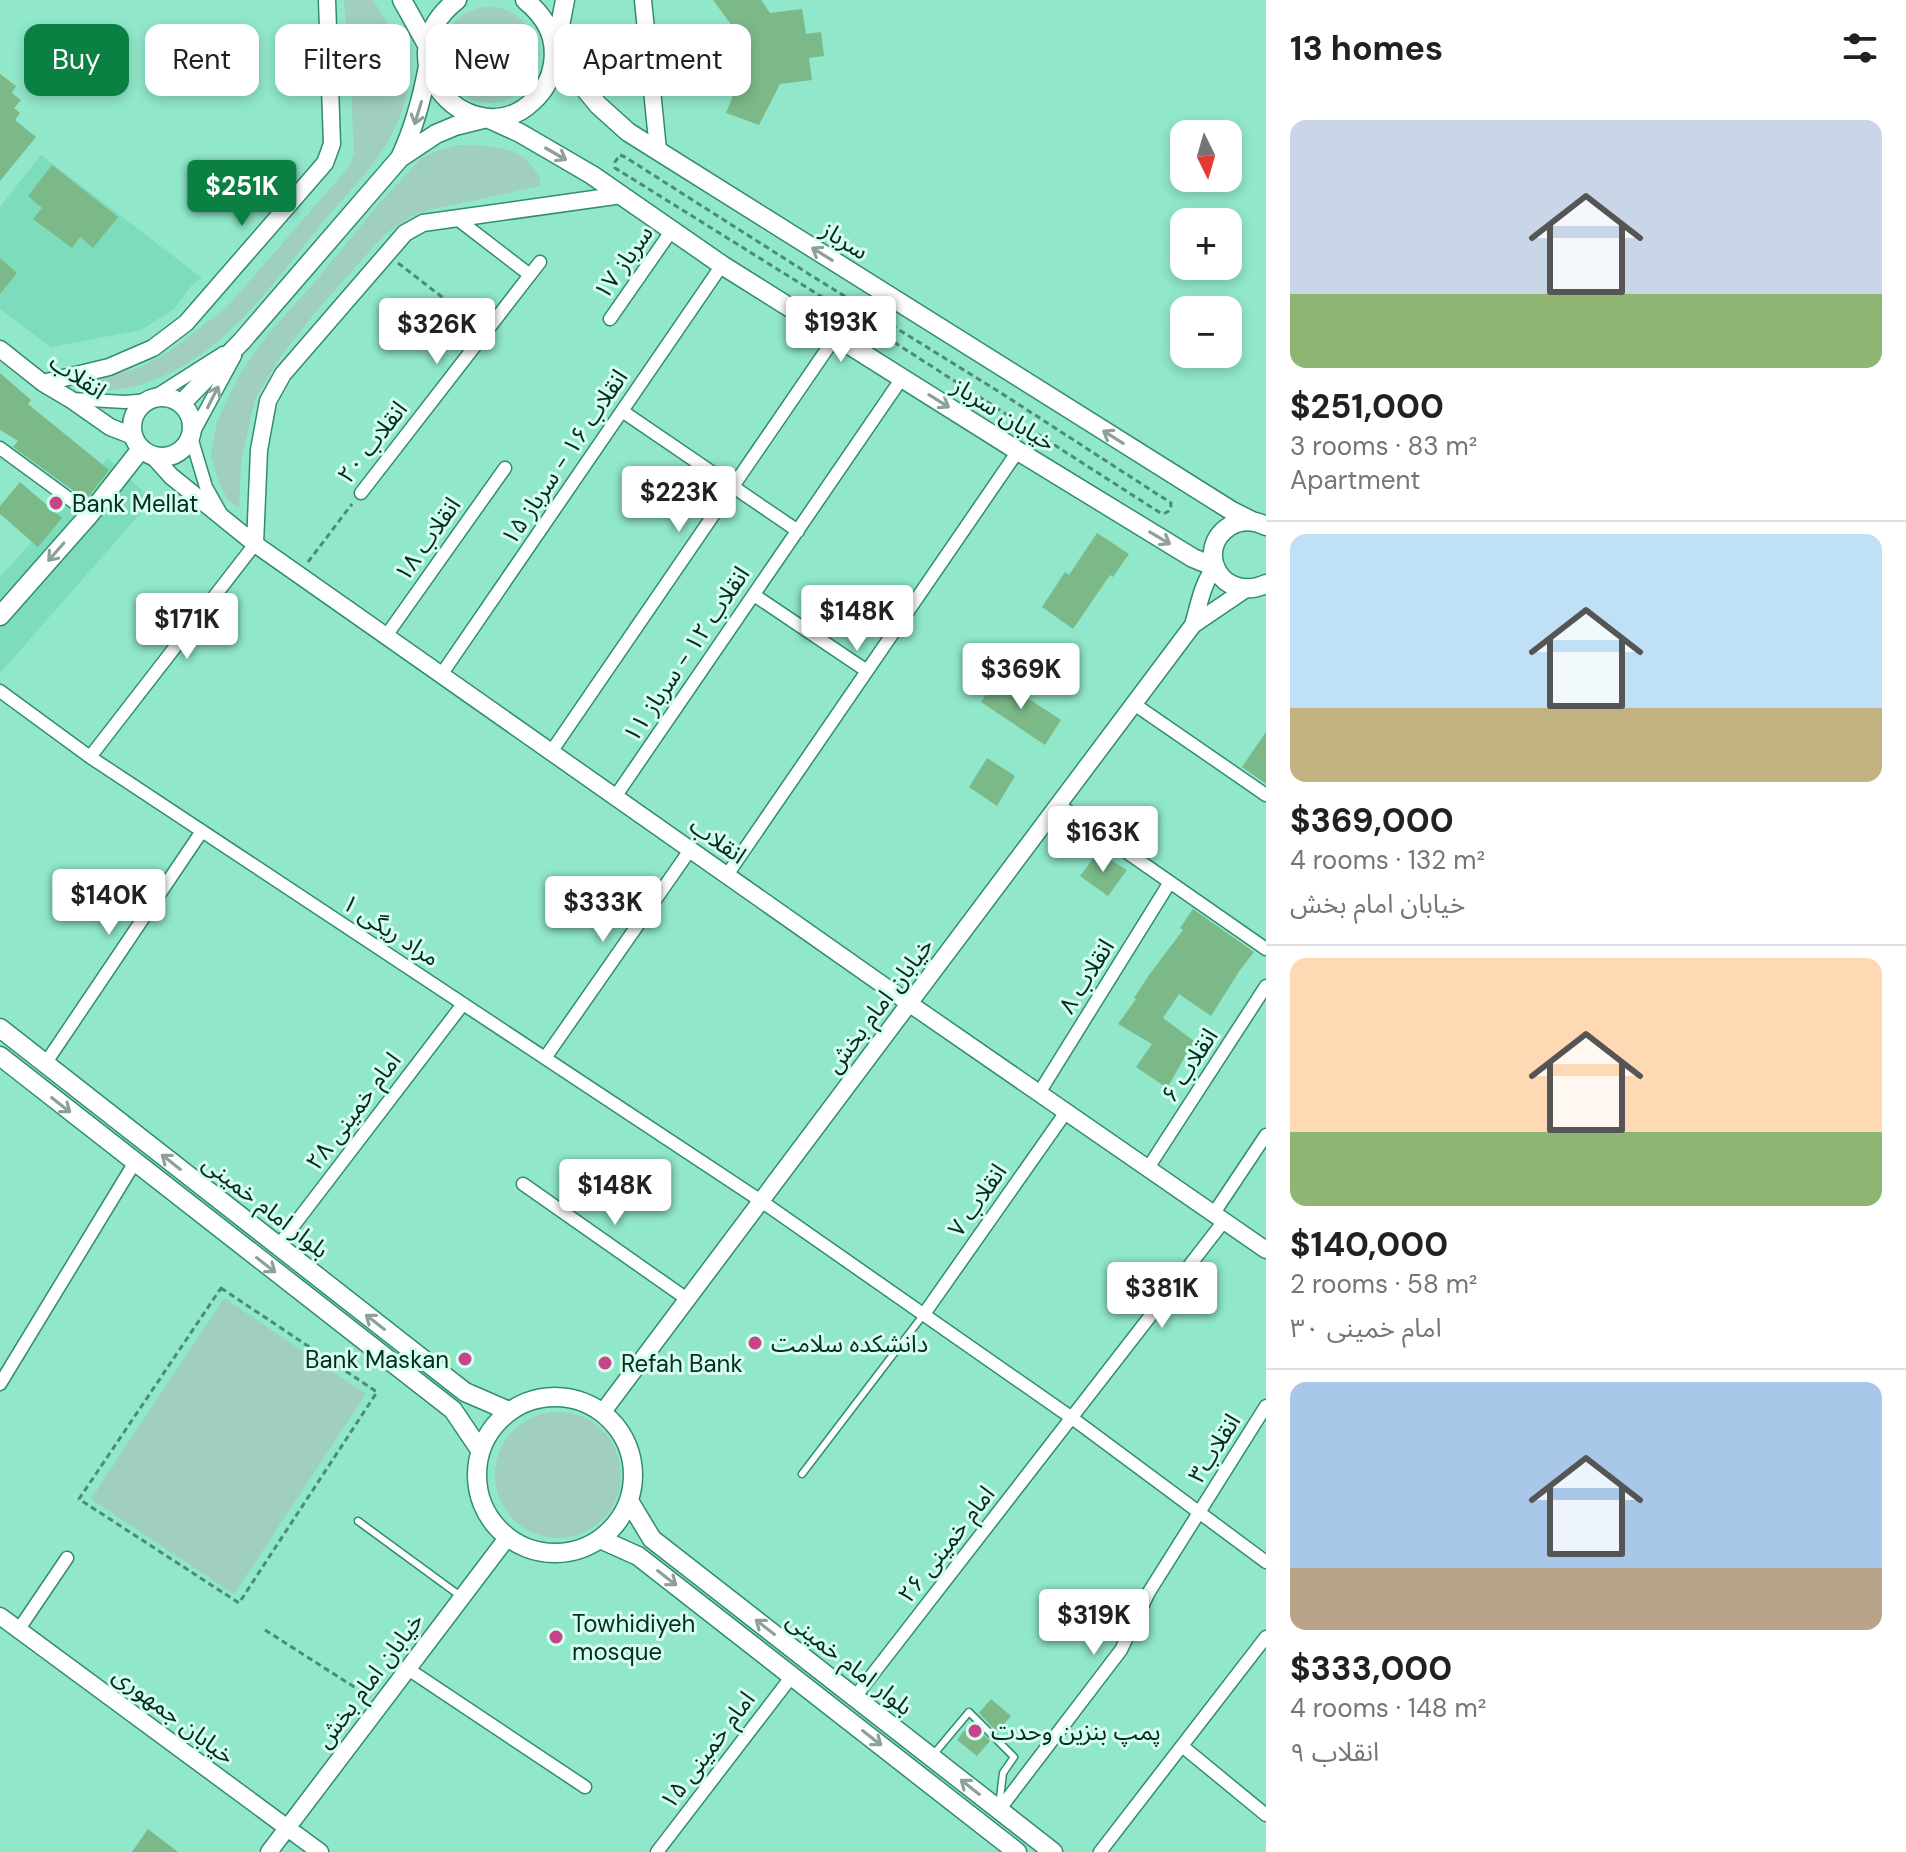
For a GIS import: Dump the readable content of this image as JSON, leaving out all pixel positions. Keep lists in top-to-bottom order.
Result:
{
  "streets": {
    "main road": ["سرباز", "خیابان سرباز", "بلوار امام خمینی"],
    "street": [
      "سرباز ۱۷",
      "انقلاب",
      "انقلاب ۲۰",
      "انقلاب ۱۶ - سرباز ۱۵",
      "انقلاب ۱۸",
      "انقلاب ۱۲ - سرباز ۱۱",
      "مراد ریگی ۱",
      "انقلاب ۸",
      "خیابان امام بخش",
      "انقلاب ۶",
      "امام خمینی ۲۸",
      "انقلاب ۷",
      "انقلاب۳",
      "امام خمینی ۲۶",
      "خیابان جمهوری",
      "امام خمینی ۱۵"
    ]
  },
  "crossings": [
    ["سرباز ۱۷", "خیابان سرباز"],
    ["انقلاب", "انقلاب ۲۰"],
    ["انقلاب", "انقلاب ۱۶ - سرباز ۱۵"],
    ["انقلاب", "انقلاب ۱۸"],
    ["انقلاب", "انقلاب ۱۲ - سرباز ۱۱"],
    ["انقلاب", "انقلاب ۸"],
    ["انقلاب", "خیابان امام بخش"],
    ["انقلاب", "انقلاب ۶"],
    ["انقلاب", "انقلاب ۷"],
    ["انقلاب", "امام خمینی ۲۶"],
    ["خیابان سرباز", "انقلاب ۱۶ - سرباز ۱۵"],
    ["خیابان سرباز", "انقلاب ۱۲ - سرباز ۱۱"],
    ["مراد ریگی ۱", "خیابان امام بخش"],
    ["مراد ریگی ۱", "امام خمینی ۲۸"],
    ["مراد ریگی ۱", "انقلاب ۷"],
    ["مراد ریگی ۱", "انقلاب۳"],
    ["مراد ریگی ۱", "امام خمینی ۲۶"],
    ["خیابان امام بخش", "بلوار امام خمینی"],
    ["خیابان امام بخش", "خیابان جمهوری"],
    ["امام خمینی ۲۸", "بلوار امام خمینی"],
    ["بلوار امام خمینی", "انقلاب۳"],
    ["بلوار امام خمینی", "امام خمینی ۲۶"],
    ["بلوار امام خمینی", "امام خمینی ۱۵"]
  ],
  "one_way": ["سرباز", "خیابان سرباز"],
  "places": [
    "Bank Mellat",
    "دانشکده سلامت",
    "Bank Maskan",
    "Refah Bank",
    "Towhidiyeh mosque",
    "پمپ بنزین وحدت"
  ],
  "north": "bottom",
  "page": {
    "heading": "13 homes",
    "chip": [
      "Buy",
      "Rent",
      "Filters",
      "New",
      "Apartment"
    ],
    "list": [
      {
        "name": "$251,000",
        "note": "3 rooms · 83 m² · Apartment"
      },
      {
        "name": "$369,000",
        "note": "4 rooms · 132 m² · خیابان امام بخش"
      },
      {
        "name": "$140,000",
        "note": "2 rooms · 58 m² · امام خمینی ۳۰"
      },
      {
        "name": "$333,000",
        "note": "4 rooms · 148 m² · انقلاب ۹"
      }
    ],
    "map_buttons": ["+", "−"],
    "price": [
      "$251K",
      "$193K",
      "$326K",
      "$223K",
      "$148K",
      "$171K",
      "$369K",
      "$163K",
      "$140K",
      "$333K",
      "$148K",
      "$381K",
      "$319K"
    ]
  }
}
